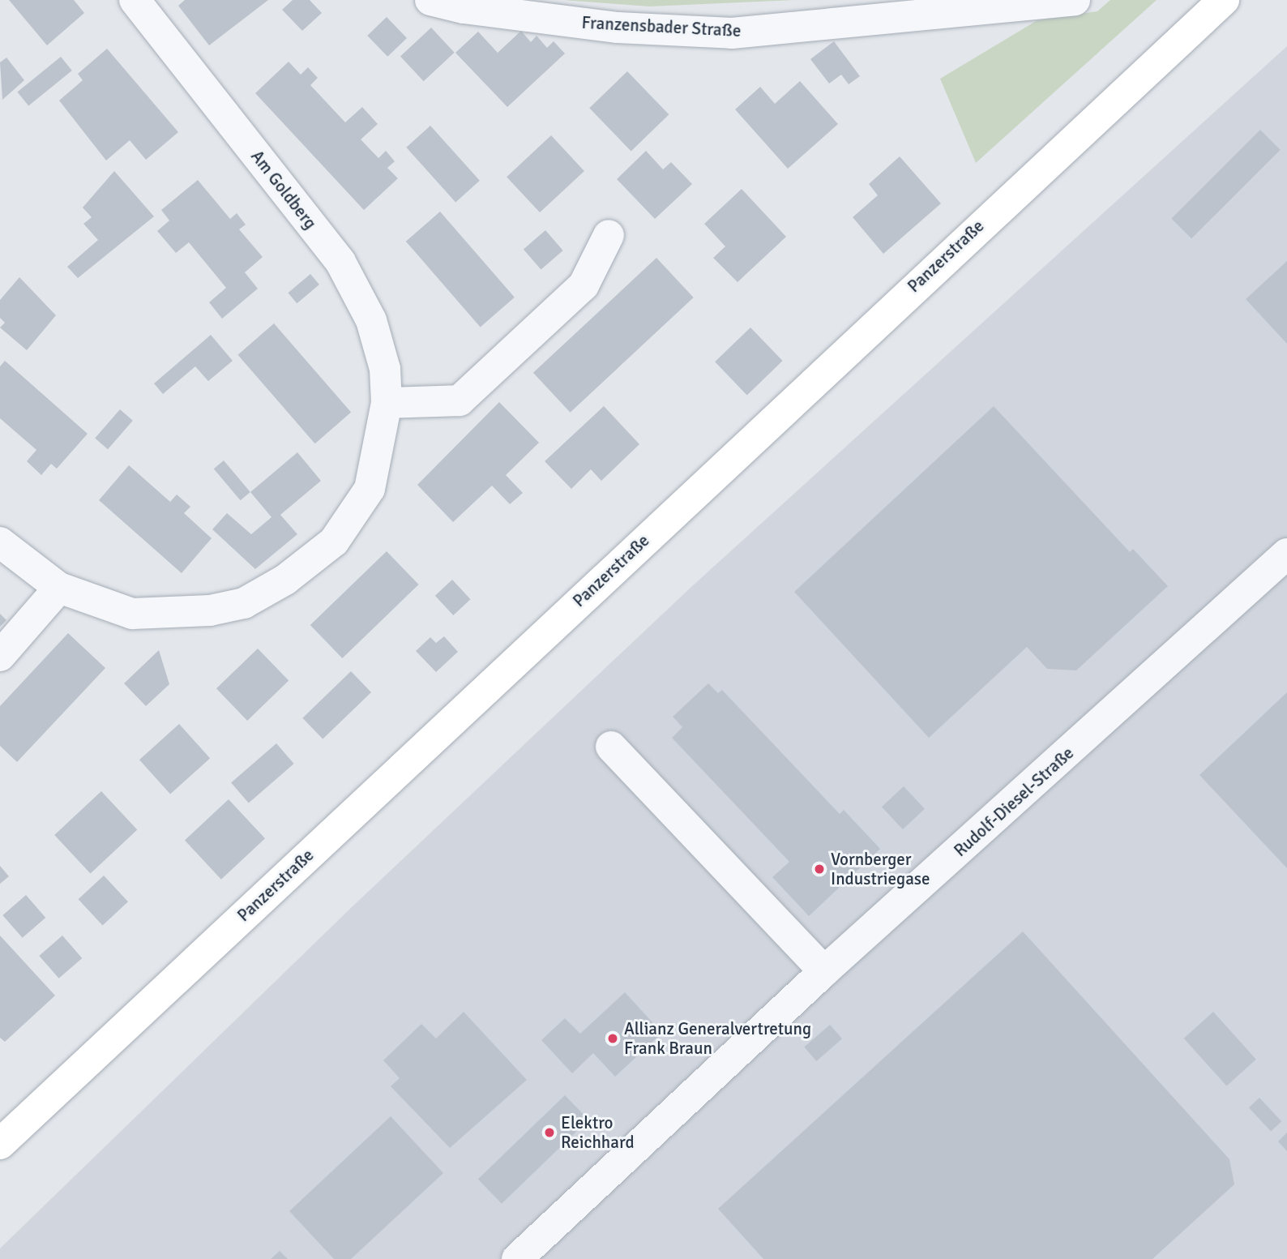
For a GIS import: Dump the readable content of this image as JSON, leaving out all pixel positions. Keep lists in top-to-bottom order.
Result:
{
  "streets": {
    "main road": ["Panzerstraße"],
    "street": ["Franzensbader Straße", "Am Goldberg", "Rudolf-Diesel-Straße"]
  },
  "places": ["Vornberger Industriegase", "Allianz Generalvertretung Frank Braun", "Elektro Reichhard"]
}
